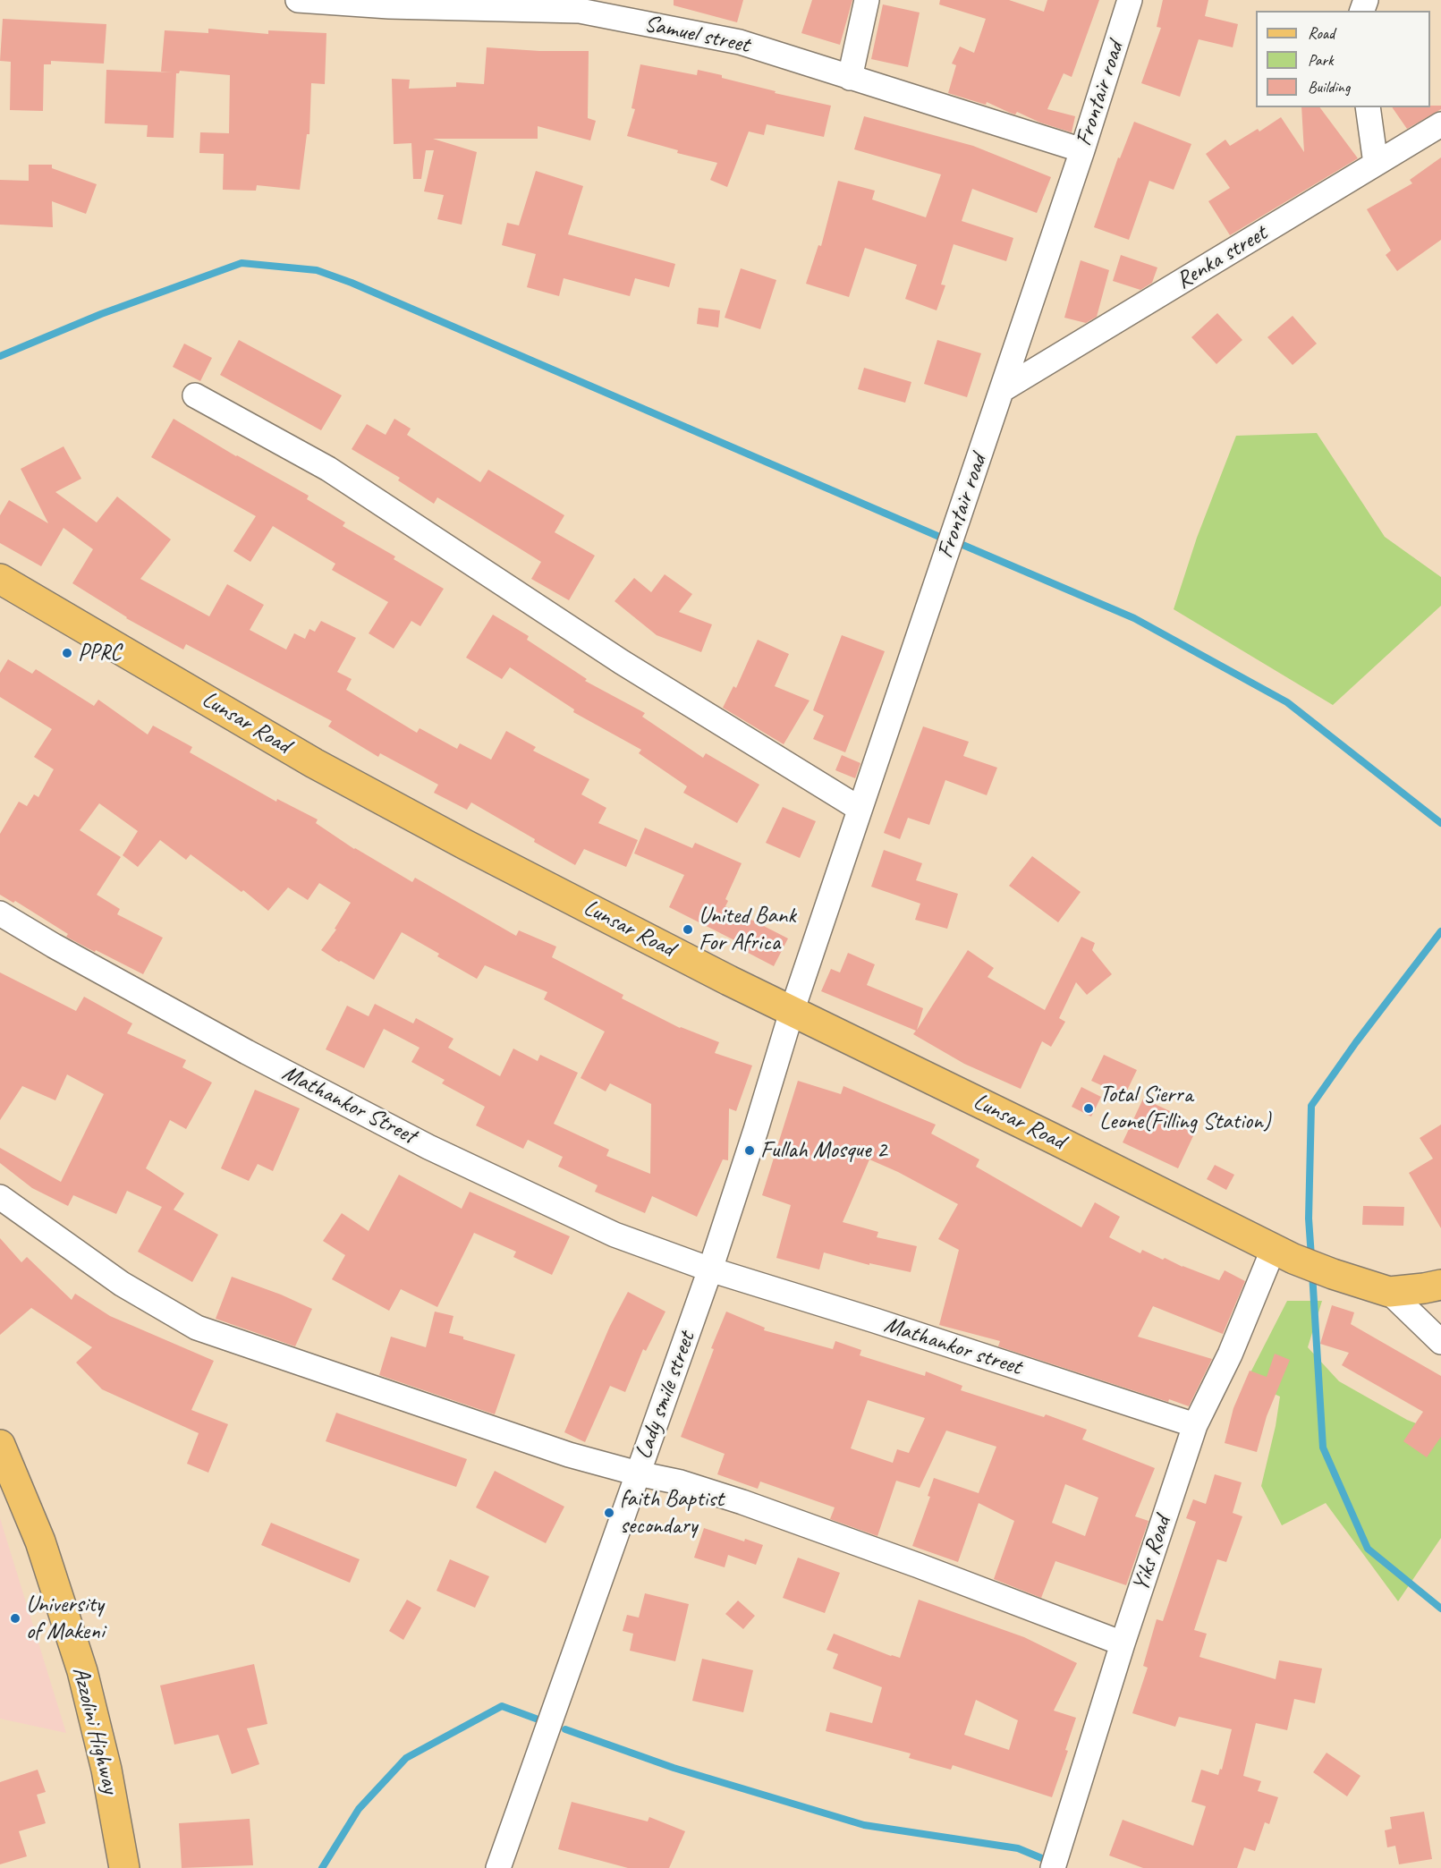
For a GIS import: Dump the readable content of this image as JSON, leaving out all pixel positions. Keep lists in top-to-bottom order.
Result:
{
  "streets": {
    "main road": ["Lunsar Road", "Azzolini Highway"],
    "street": [
      "Samuel street",
      "Frontair road",
      "Renka street",
      "Mathankor Street",
      "Mathankor street",
      "Lady smile street",
      "Yiks Road"
    ]
  },
  "crossings": [
    ["Samuel street", "Frontair road"],
    ["Frontair road", "Renka street"],
    ["Frontair road", "Lunsar Road"],
    ["Frontair road", "Lady smile street"],
    ["Lunsar Road", "Lady smile street"],
    ["Lunsar Road", "Yiks Road"],
    ["Mathankor Street", "Mathankor street"],
    ["Mathankor Street", "Lady smile street"],
    ["Mathankor street", "Lady smile street"],
    ["Mathankor street", "Yiks Road"]
  ],
  "places": [
    "PPRC",
    "United Bank For Africa",
    "Total Sierra Leone(Filling Station)",
    "Fullah Mosque 2",
    "faith Baptist secondary",
    "University of Makeni"
  ],
  "legend": ["Road", "Park", "Building"]
}
